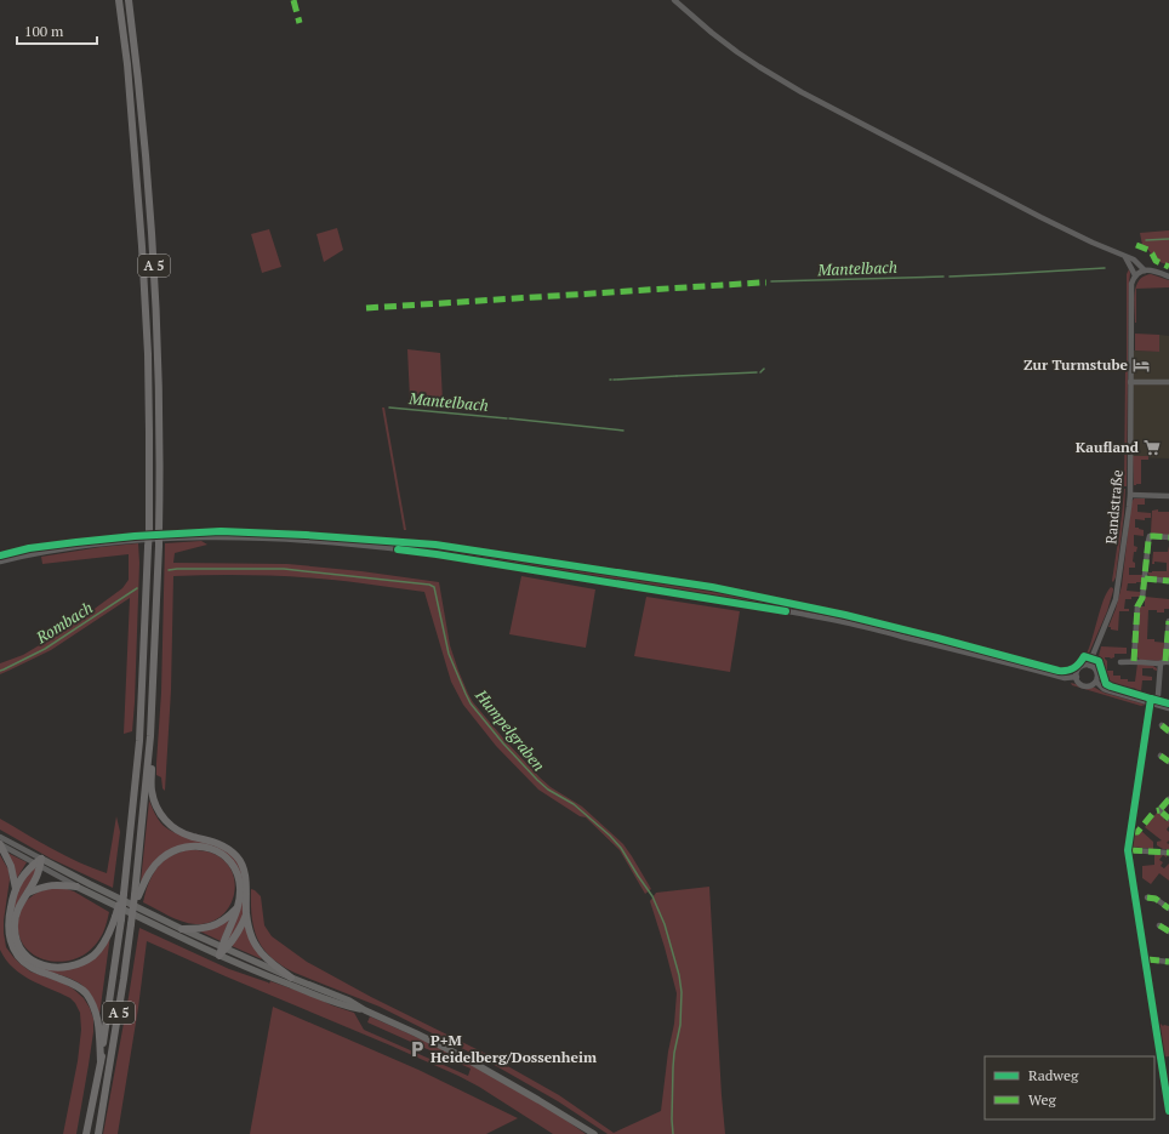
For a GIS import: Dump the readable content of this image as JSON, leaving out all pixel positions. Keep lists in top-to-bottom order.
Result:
{
  "streets": {
    "highway": ["A 5"],
    "street": ["Randstraße"]
  },
  "water": ["Mantelbach", "Rombach", "Humpelgraben"],
  "places": {
    "hotel": ["Zur Turmstube"],
    "supermarket": ["Kaufland"],
    "parking": ["P+M Heidelberg/Dossenheim"]
  },
  "legend": ["Radweg", "Weg"],
  "scale_bar": "100 m"
}
